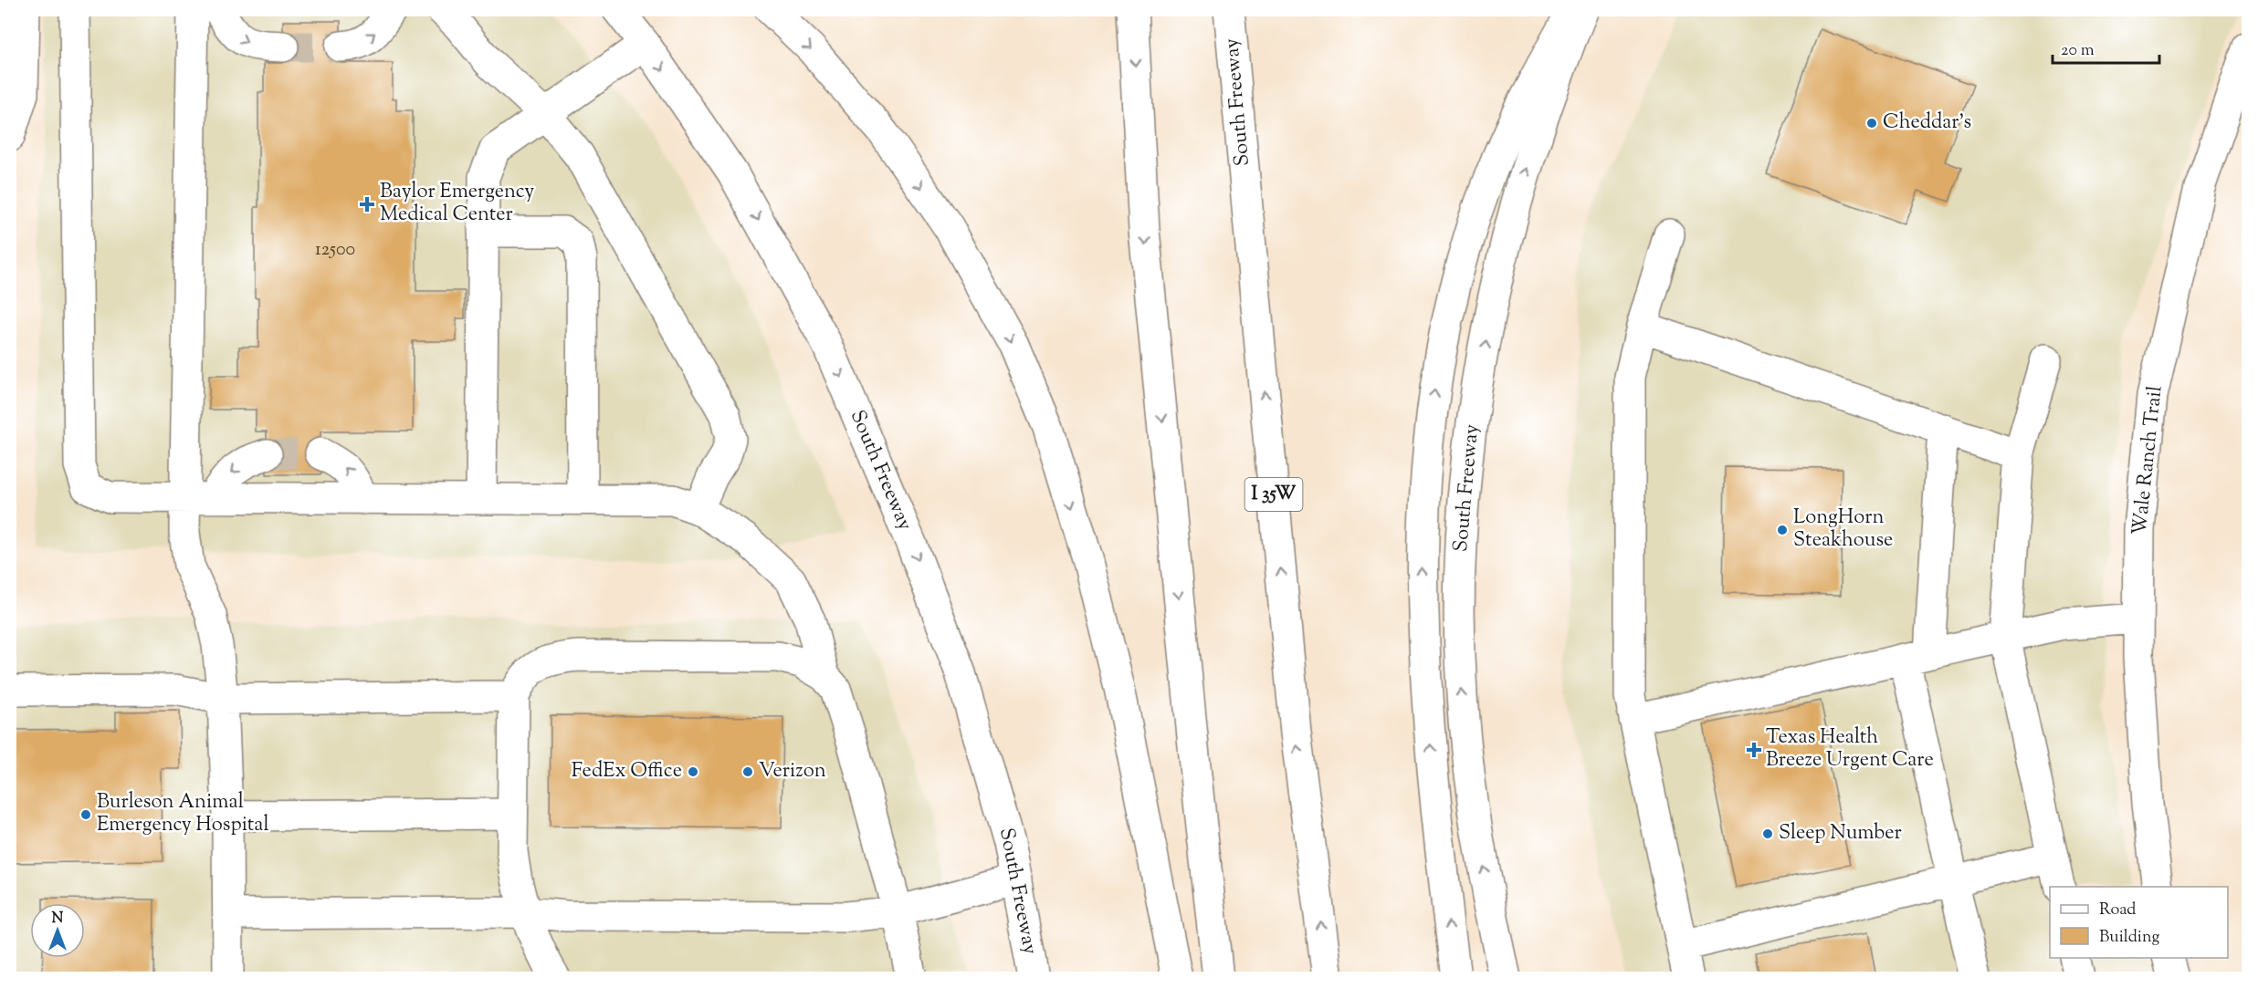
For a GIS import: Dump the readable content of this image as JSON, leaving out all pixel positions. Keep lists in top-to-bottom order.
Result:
{
  "streets": {
    "main road": ["South Freeway", "Wale Ranch Trail", "I 35W"]
  },
  "places": {
    "other": [
      "Cheddar's",
      "LongHorn Steakhouse",
      "FedEx Office",
      "Verizon",
      "Burleson Animal Emergency Hospital",
      "Sleep Number"
    ],
    "health": ["Baylor Emergency Medical Center", "Texas Health Breeze Urgent Care"]
  },
  "house_numbers": ["12500"],
  "legend": ["Road", "Building"],
  "scale_bar": "20 m",
  "north": "top"
}
